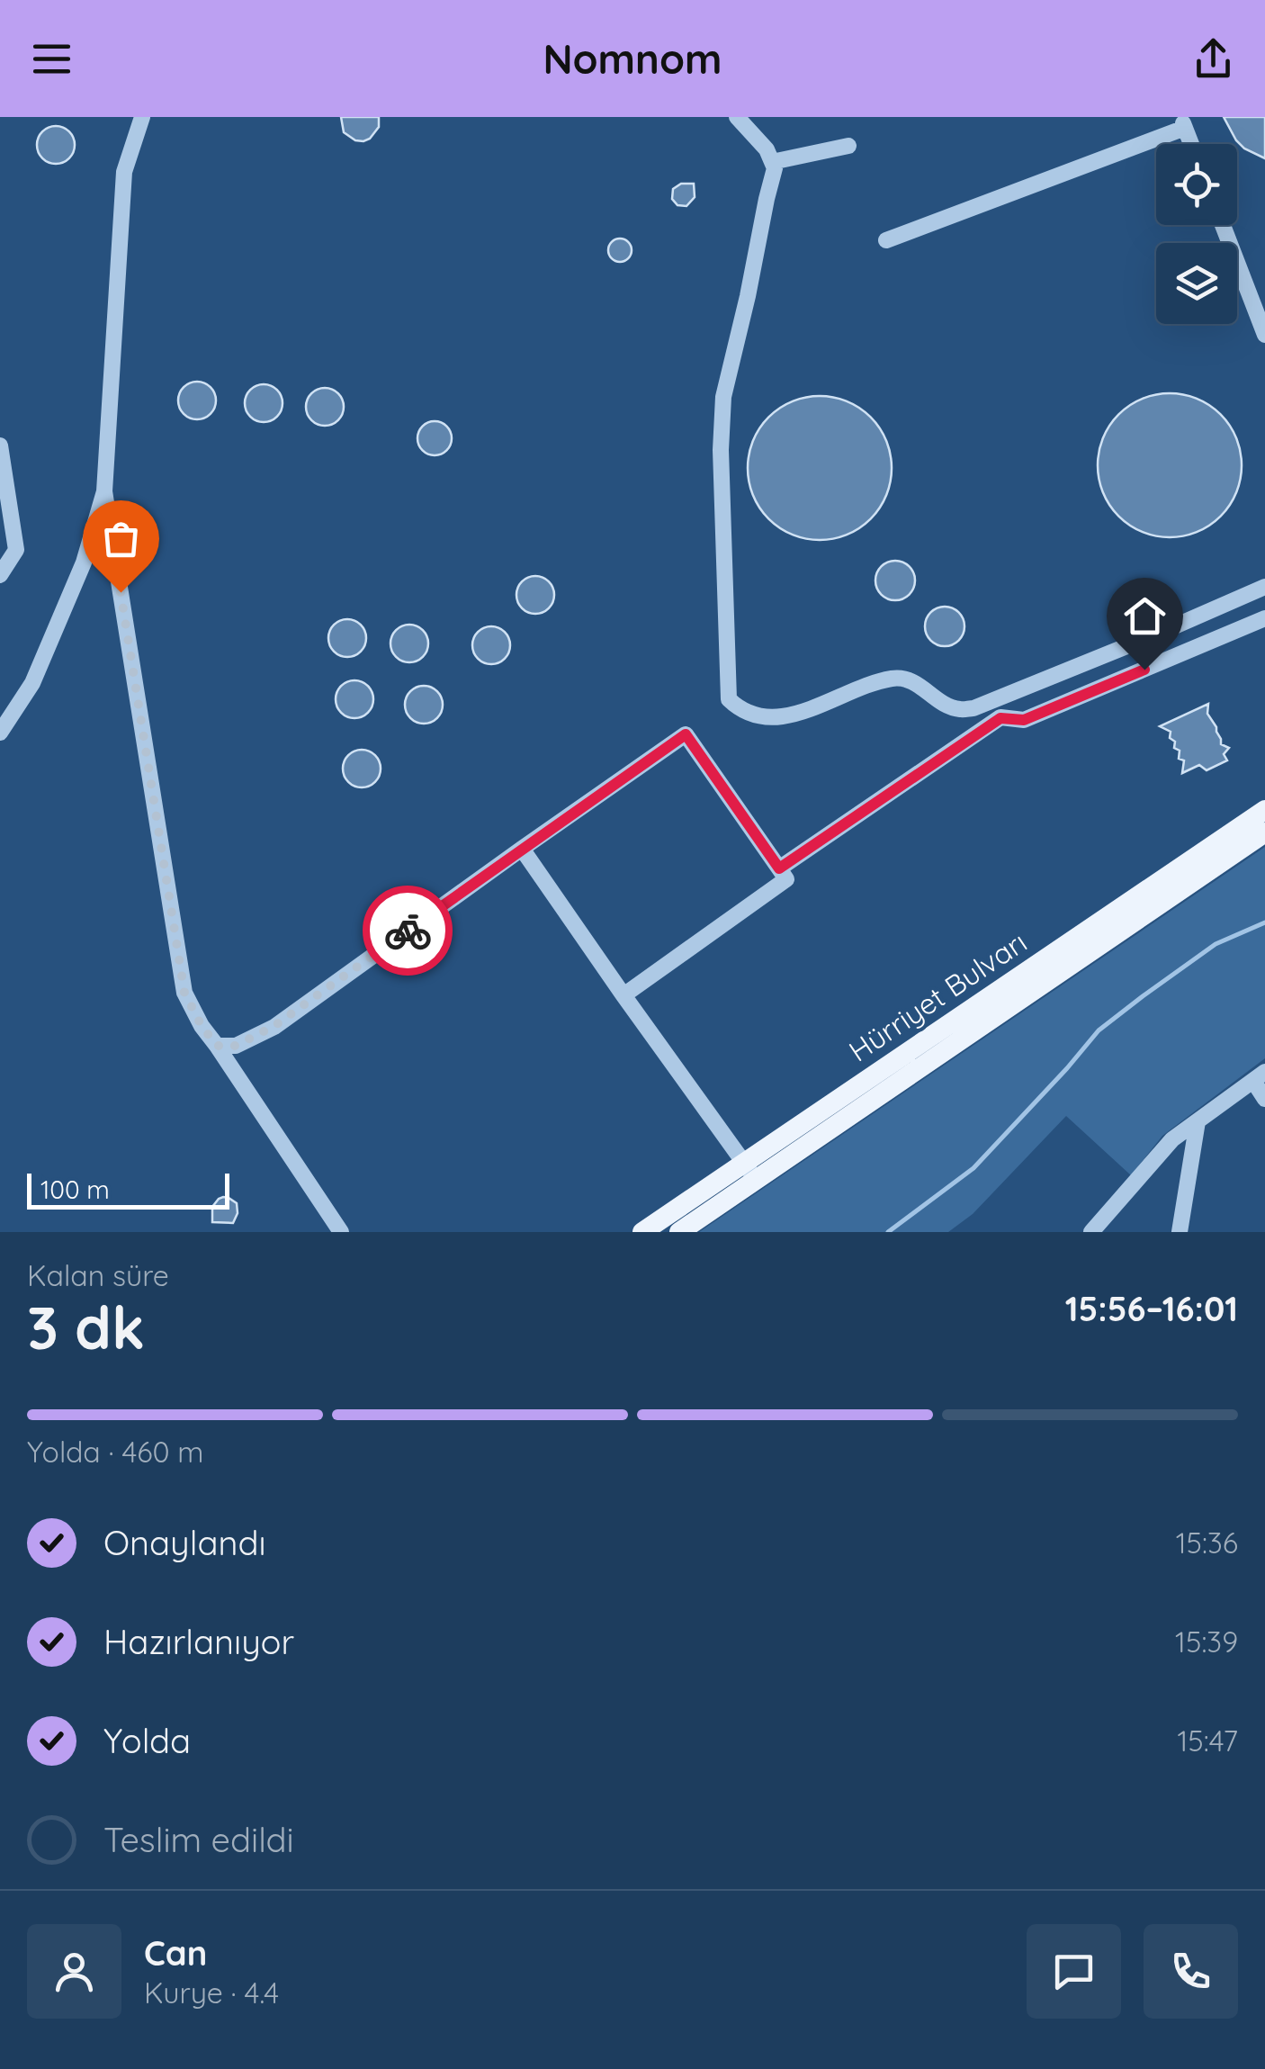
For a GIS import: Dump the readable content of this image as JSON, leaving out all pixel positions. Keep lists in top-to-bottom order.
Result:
{
  "streets": {
    "main road": ["Hürriyet Bulvarı"]
  },
  "scale_bar": "100 m",
  "page": {
    "header": "Nomnom",
    "scale": "100 m",
    "heading": ["3 dk", "Kalan süre", "15:56–16:01"],
    "panel": ["Can", "Kurye · 4.4"],
    "bar": "Yolda · 460 m",
    "list": [
      ["Onaylandı", "15:36"],
      ["Hazırlanıyor", "15:39"],
      ["Yolda", "15:47"],
      "Teslim edildi"
    ]
  }
}
